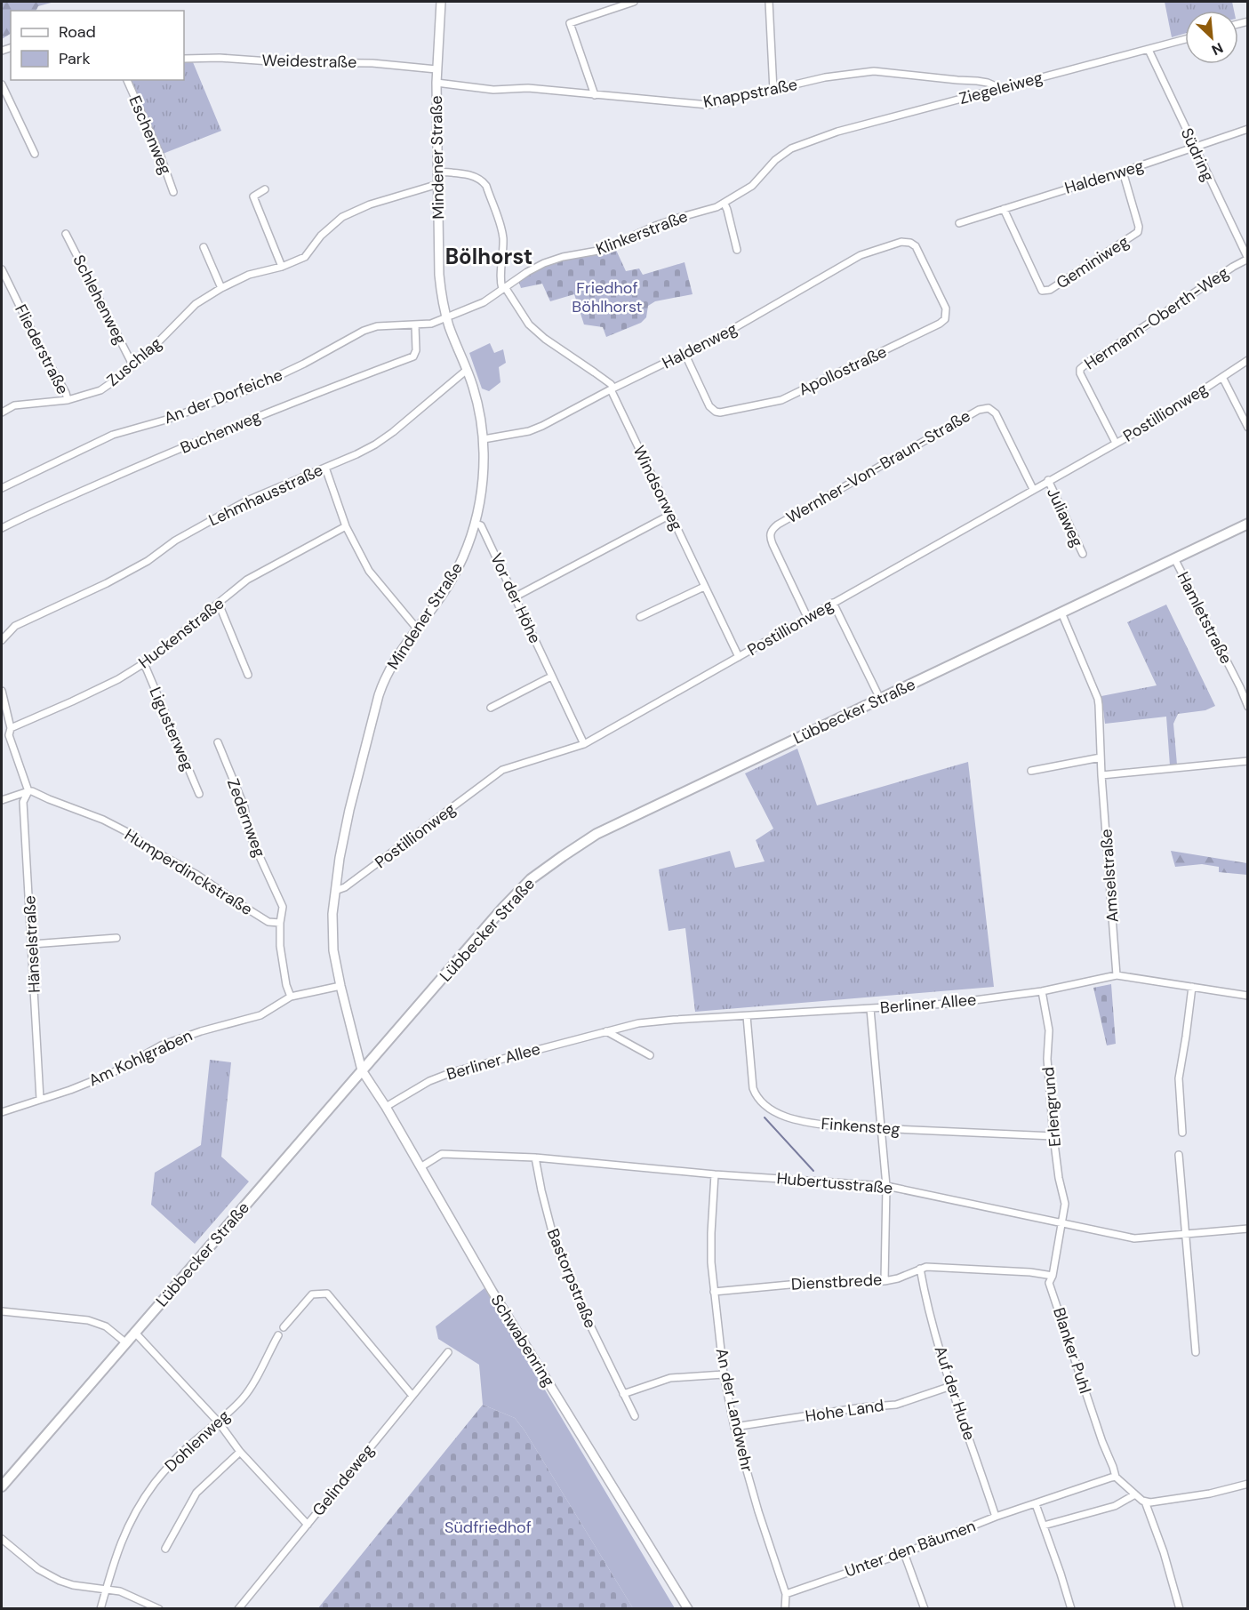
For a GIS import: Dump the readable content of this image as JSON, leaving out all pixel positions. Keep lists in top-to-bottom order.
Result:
{
  "streets": {
    "main road": ["Lübbecker Straße"],
    "street": [
      "Weidestraße",
      "Ziegeleiweg",
      "Knappstraße",
      "Eschenweg",
      "Südring",
      "Mindener Straße",
      "Haldenweg",
      "Klinkerstraße",
      "Geminiweg",
      "Schlehenweg",
      "Hermann-Oberth-Weg",
      "Fliederstraße",
      "Zuschlag",
      "Apollostraße",
      "An der Dorfeiche",
      "Postillionweg",
      "Buchenweg",
      "Wernher-Von-Braun-Straße",
      "Windsorweg",
      "Lehmhausstraße",
      "Juliaweg",
      "Vor der Höhe",
      "Hamletstraße",
      "Huckenstraße",
      "Ligusterweg",
      "Zedernweg",
      "Humperdinckstraße",
      "Amselstraße",
      "Hänselstraße",
      "Berliner Allee",
      "Am Kohlgraben",
      "Erlengrund",
      "Finkensteg",
      "Hubertusstraße",
      "Bastorpstraße",
      "Dienstbrede",
      "Schwabenring",
      "Blanker Puhl",
      "Auf der Hude",
      "An der Landwehr",
      "Hohe Land",
      "Dohlenweg",
      "Gelindeweg",
      "Unter den Bäumen"
    ]
  },
  "crossings": [
    ["Weidestraße", "Mindener Straße"],
    ["Ziegeleiweg", "Knappstraße"],
    ["Ziegeleiweg", "Südring"],
    ["Ziegeleiweg", "Klinkerstraße"],
    ["Knappstraße", "Mindener Straße"],
    ["Südring", "Haldenweg"],
    ["Südring", "Hermann-Oberth-Weg"],
    ["Mindener Straße", "Haldenweg"],
    ["Mindener Straße", "Klinkerstraße"],
    ["Mindener Straße", "Zuschlag"],
    ["Mindener Straße", "An der Dorfeiche"],
    ["Mindener Straße", "Postillionweg"],
    ["Mindener Straße", "Lehmhausstraße"],
    ["Mindener Straße", "Vor der Höhe"],
    ["Mindener Straße", "Lübbecker Straße"],
    ["Mindener Straße", "Am Kohlgraben"],
    ["Mindener Straße", "Schwabenring"],
    ["Haldenweg", "Geminiweg"],
    ["Haldenweg", "Apollostraße"],
    ["Haldenweg", "Windsorweg"],
    ["Klinkerstraße", "An der Dorfeiche"],
    ["Klinkerstraße", "Windsorweg"],
    ["Schlehenweg", "Zuschlag"],
    ["Hermann-Oberth-Weg", "Postillionweg"],
    ["Fliederstraße", "Zuschlag"],
    ["An der Dorfeiche", "Buchenweg"],
    ["Postillionweg", "Wernher-Von-Braun-Straße"],
    ["Postillionweg", "Windsorweg"],
    ["Postillionweg", "Juliaweg"],
    ["Postillionweg", "Vor der Höhe"],
    ["Hamletstraße", "Lübbecker Straße"],
    ["Huckenstraße", "Ligusterweg"],
    ["Lübbecker Straße", "Amselstraße"],
    ["Lübbecker Straße", "Schwabenring"],
    ["Zedernweg", "Humperdinckstraße"],
    ["Humperdinckstraße", "Hänselstraße"],
    ["Amselstraße", "Berliner Allee"],
    ["Hänselstraße", "Am Kohlgraben"],
    ["Berliner Allee", "Erlengrund"],
    ["Berliner Allee", "Finkensteg"],
    ["Berliner Allee", "Schwabenring"],
    ["Erlengrund", "Finkensteg"],
    ["Erlengrund", "Hubertusstraße"],
    ["Erlengrund", "Blanker Puhl"],
    ["Hubertusstraße", "Bastorpstraße"],
    ["Hubertusstraße", "Schwabenring"],
    ["Hubertusstraße", "Blanker Puhl"],
    ["Hubertusstraße", "An der Landwehr"],
    ["Dienstbrede", "Blanker Puhl"],
    ["Dienstbrede", "Auf der Hude"],
    ["Dienstbrede", "An der Landwehr"],
    ["Blanker Puhl", "Unter den Bäumen"],
    ["Auf der Hude", "Hohe Land"],
    ["Auf der Hude", "Unter den Bäumen"],
    ["An der Landwehr", "Hohe Land"],
    ["An der Landwehr", "Unter den Bäumen"]
  ],
  "districts": ["Bölhorst"],
  "parks": ["Friedhof Böhlhorst", "Südfriedhof"],
  "legend": ["Road", "Park"],
  "north": "bottom right"
}
